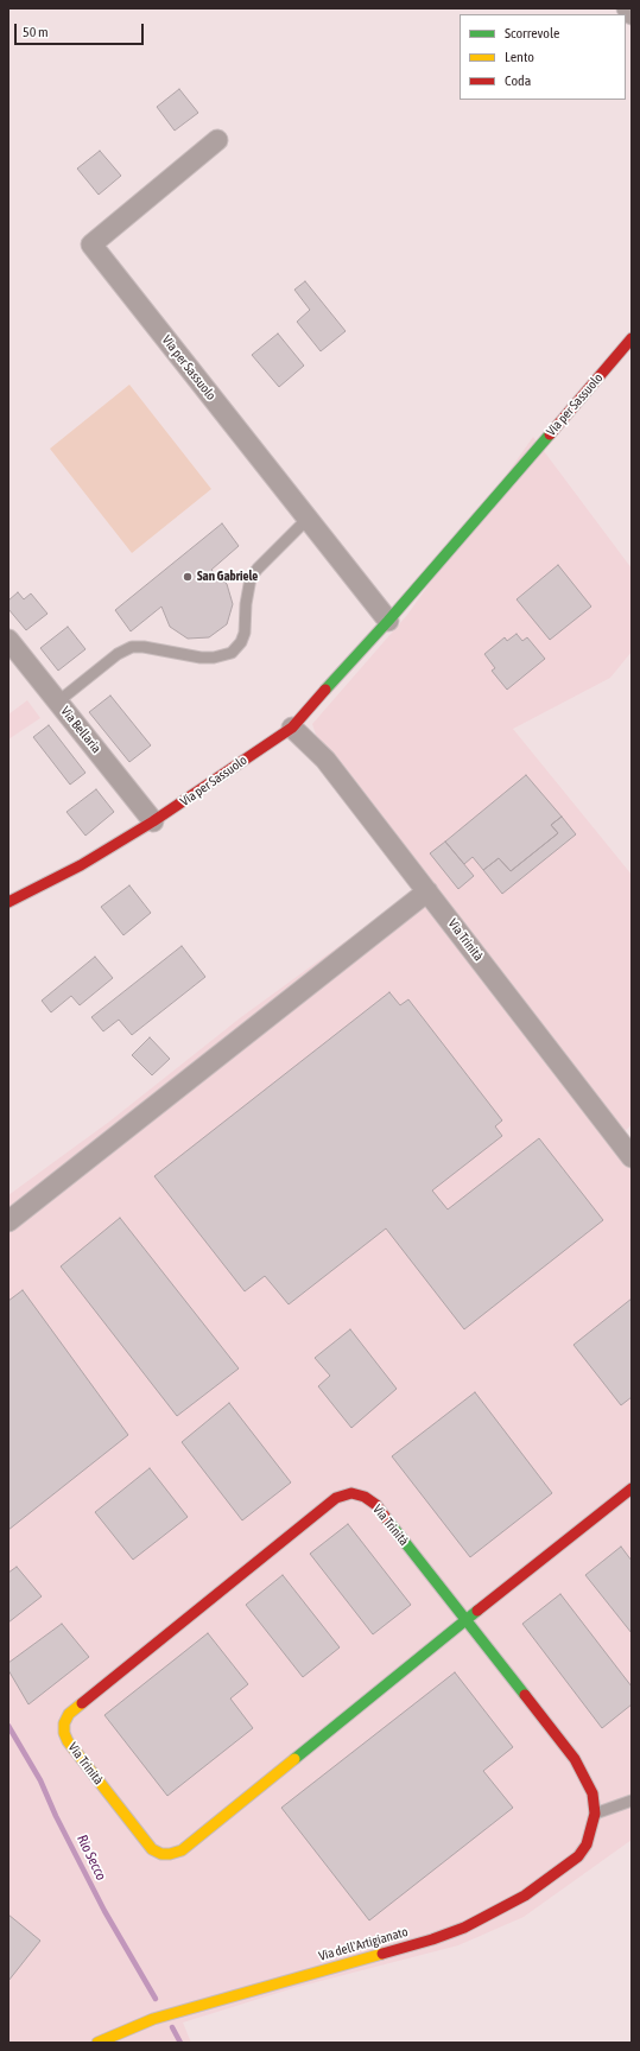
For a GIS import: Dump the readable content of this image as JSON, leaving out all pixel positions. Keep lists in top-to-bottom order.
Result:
{
  "streets": {
    "street": [
      "Via per Sassuolo",
      "Via Bellaria",
      "Via Trinità",
      "Via dell'Artigianato"
    ]
  },
  "crossings": [
    ["Via per Sassuolo", "Via Bellaria"],
    ["Via per Sassuolo", "Via Trinità"],
    ["Via Trinità", "Via dell'Artigianato"]
  ],
  "water": ["Rio Secco"],
  "places": ["San Gabriele"],
  "legend": ["Scorrevole", "Lento", "Coda"],
  "scale_bar": "50 m"
}
